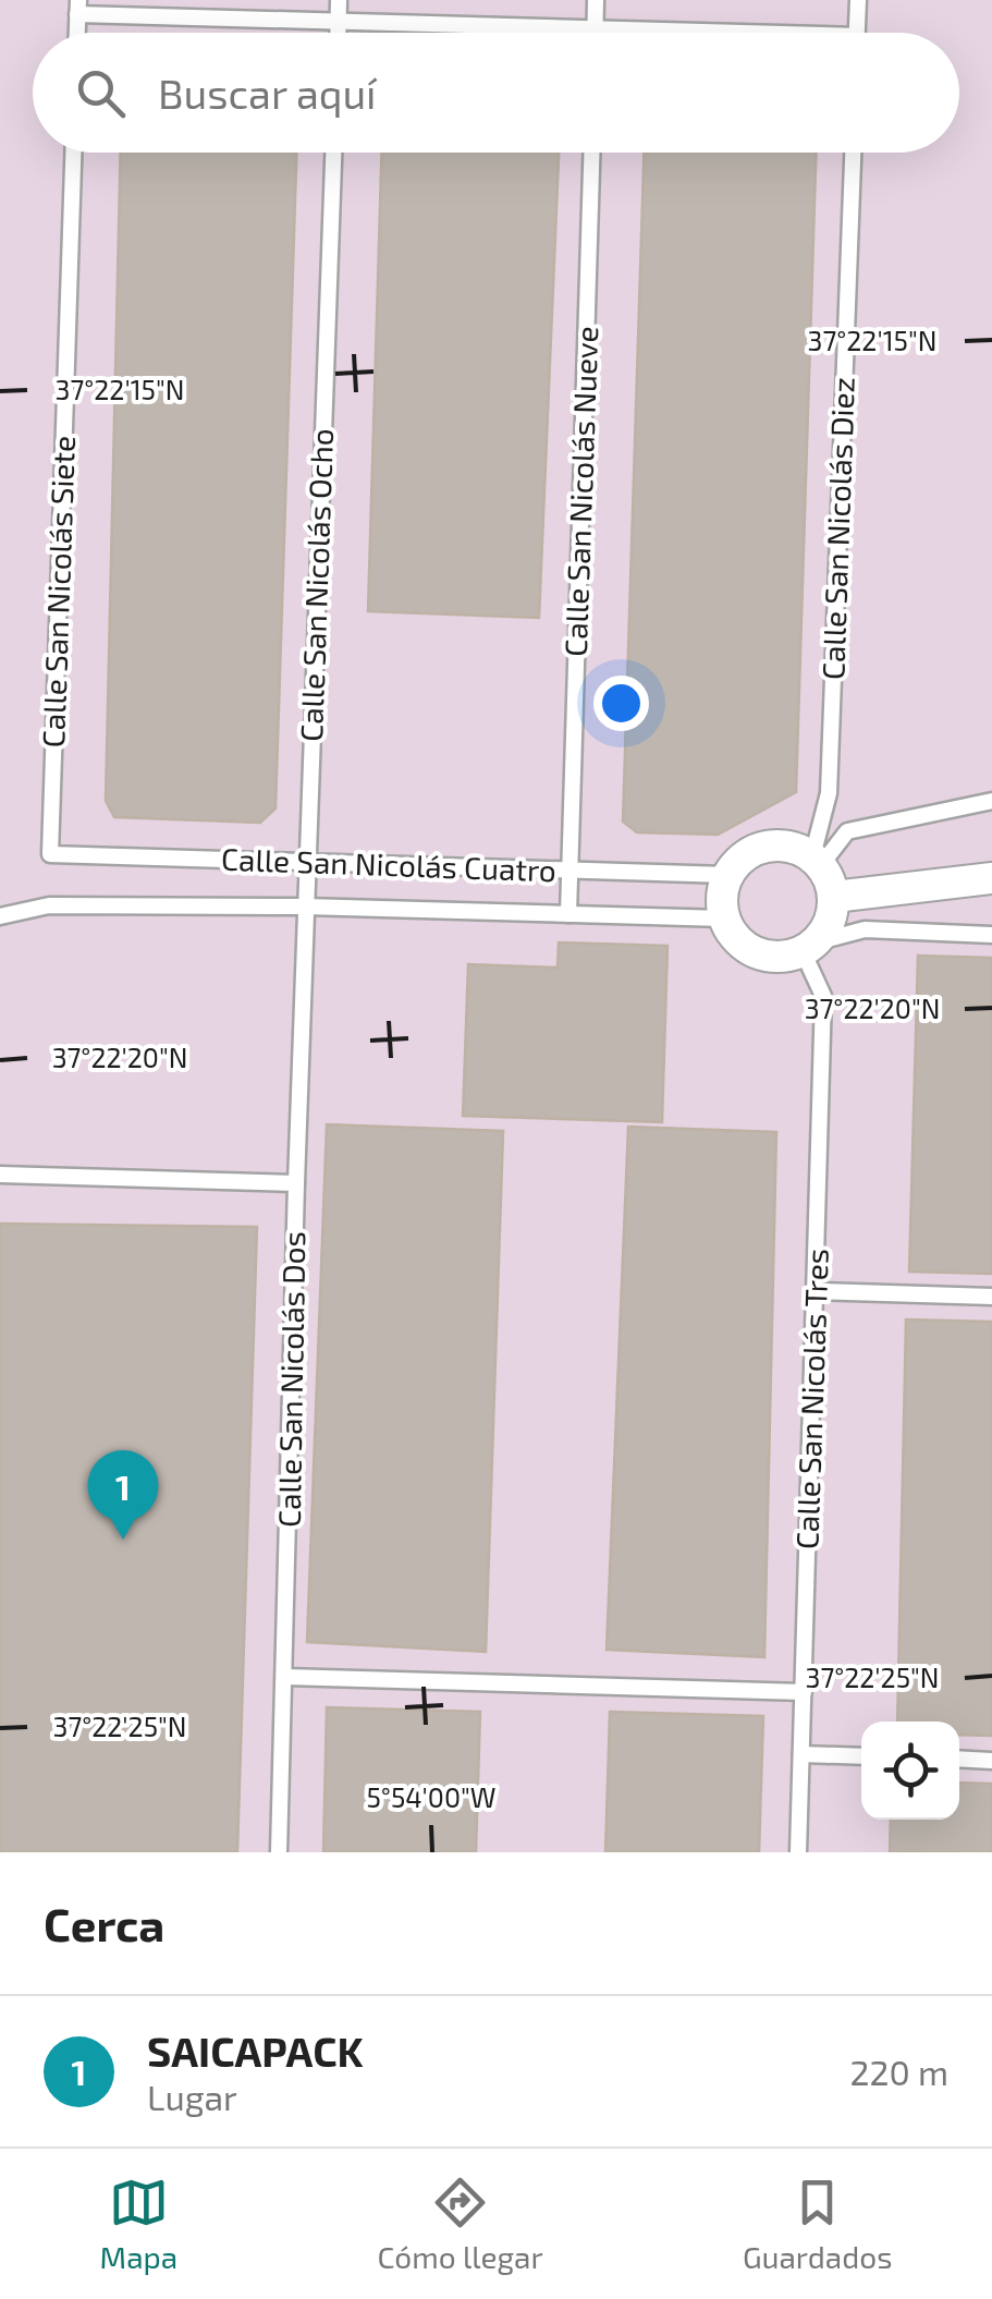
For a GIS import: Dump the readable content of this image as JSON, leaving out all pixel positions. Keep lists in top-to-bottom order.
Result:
{
  "streets": {
    "lane": [
      "Calle San Nicolás Nueve",
      "Calle San Nicolás Diez",
      "Calle San Nicolás Ocho",
      "Calle San Nicolás Siete",
      "Calle San Nicolás Cuatro",
      "Calle San Nicolás Dos",
      "Calle San Nicolás Tres"
    ]
  },
  "crossings": [
    ["Calle San Nicolás Nueve", "Calle San Nicolás Cuatro"],
    ["Calle San Nicolás Diez", "Calle San Nicolás Cuatro"],
    ["Calle San Nicolás Diez", "Calle San Nicolás Tres"],
    ["Calle San Nicolás Ocho", "Calle San Nicolás Cuatro"],
    ["Calle San Nicolás Ocho", "Calle San Nicolás Dos"],
    ["Calle San Nicolás Siete", "Calle San Nicolás Cuatro"],
    ["Calle San Nicolás Cuatro", "Calle San Nicolás Dos"],
    ["Calle San Nicolás Cuatro", "Calle San Nicolás Tres"]
  ],
  "page": {
    "search": "Buscar aquí",
    "pins": "1",
    "heading": "Cerca",
    "list": [
      {
        "mark": "1",
        "name": "SAICAPACK",
        "note": "Lugar",
        "value": "220 m"
      }
    ],
    "nav": ["Mapa", "Cómo llegar", "Guardados"]
  },
  "coordinates": [
    "37°22'15\"N",
    "37°22'20\"N",
    "37°22'25\"N",
    "5°54'00\"W"
  ]
}
